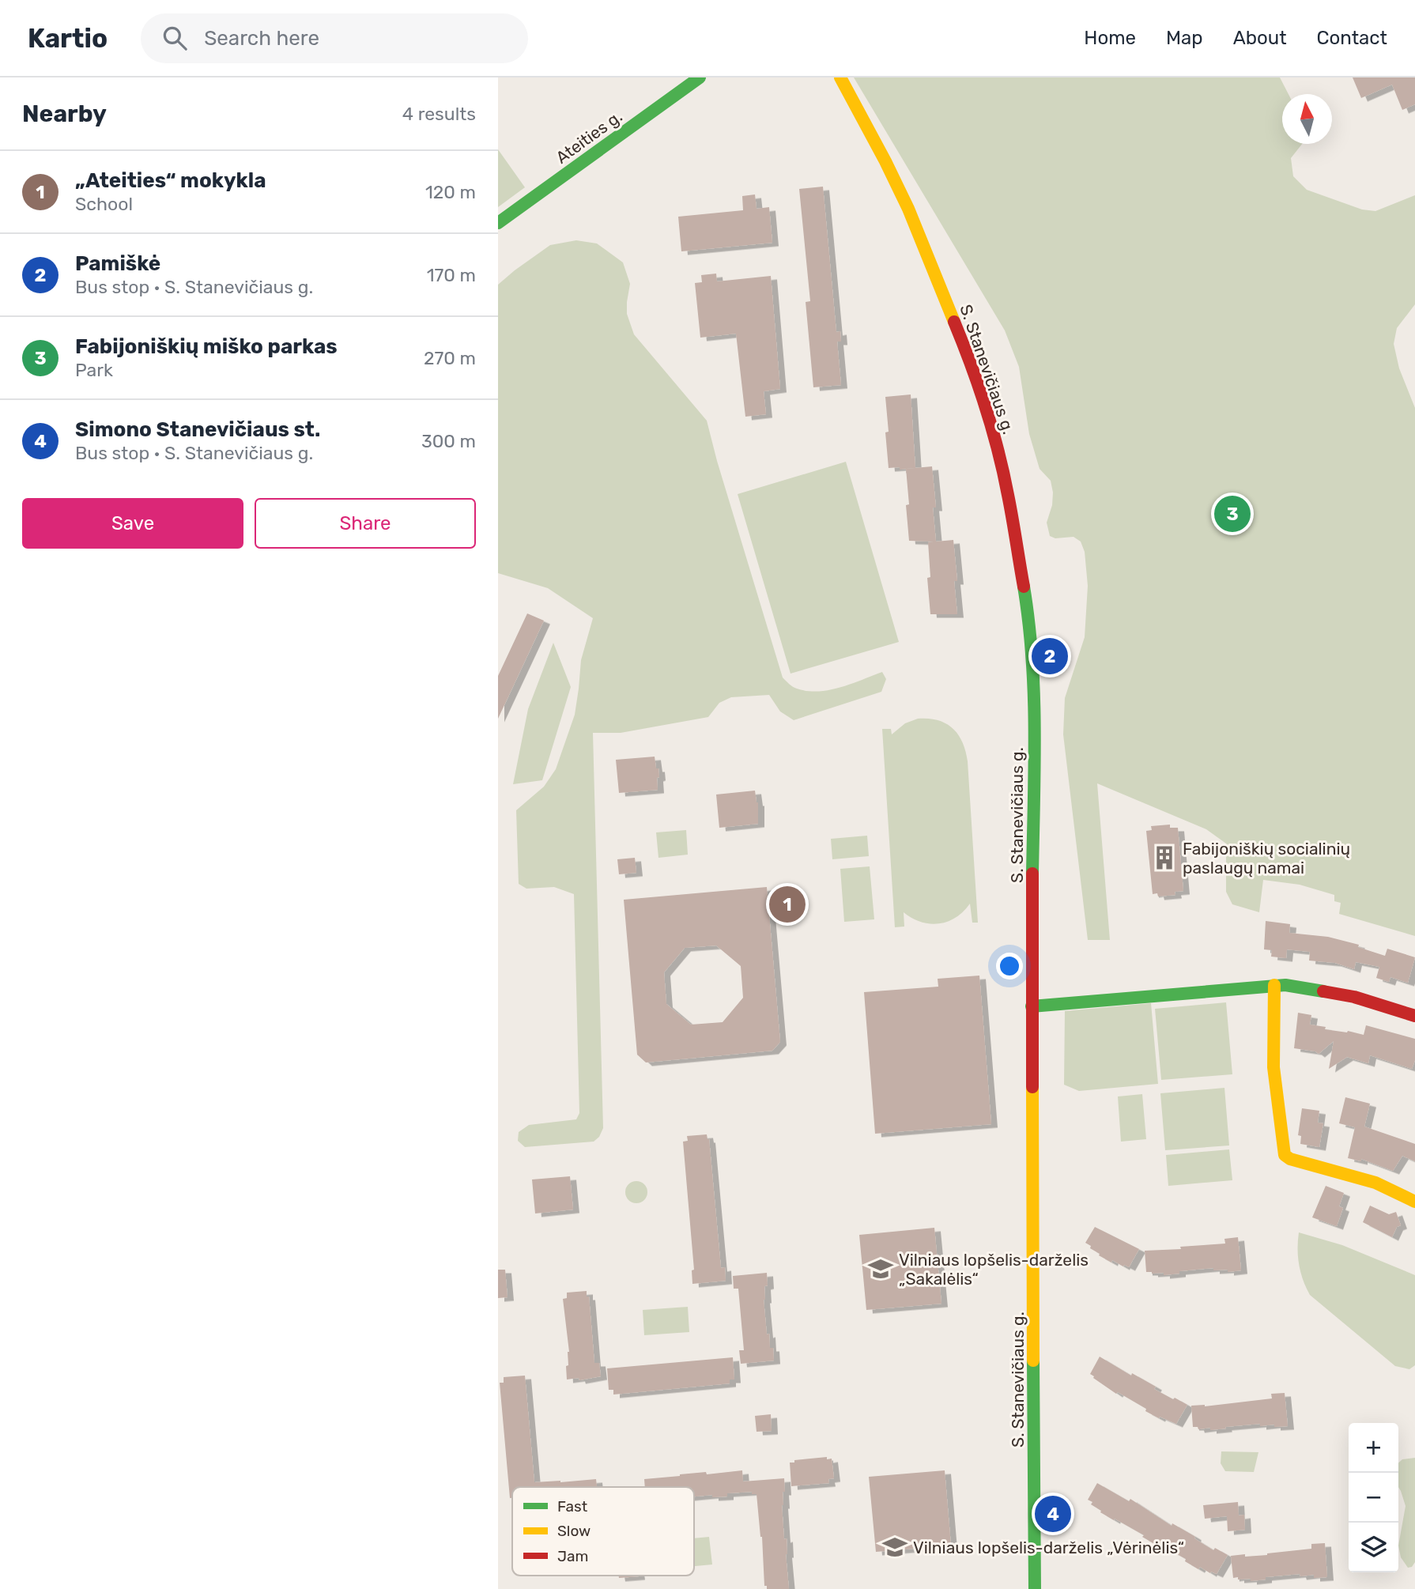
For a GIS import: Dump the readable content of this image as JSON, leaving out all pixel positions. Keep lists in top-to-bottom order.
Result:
{
  "streets": {
    "main road": ["Ateities g.", "S. Stanevičiaus g."]
  },
  "places": {
    "building": ["Fabijoniškių socialinių paslaugų namai"],
    "school or university": ["Vilniaus lopšelis-darželis „Sakalėlis“", "Vilniaus lopšelis-darželis „Vėrinėlis“"]
  },
  "legend": ["Fast", "Slow", "Jam"],
  "north": "top",
  "page": {
    "header": "Kartio",
    "search": "Search here",
    "nav": [
      "Home",
      "Map",
      "About",
      "Contact"
    ],
    "heading": ["Nearby", "4 results"],
    "list": [
      {
        "mark": "1",
        "name": "„Ateities“ mokykla",
        "note": "School",
        "value": "120 m"
      },
      {
        "mark": "2",
        "name": "Pamiškė",
        "note": "Bus stop · S. Stanevičiaus g.",
        "value": "170 m"
      },
      {
        "mark": "3",
        "name": "Fabijoniškių miško parkas",
        "note": "Park",
        "value": "270 m"
      },
      {
        "mark": "4",
        "name": "Simono Stanevičiaus st.",
        "note": "Bus stop · S. Stanevičiaus g.",
        "value": "300 m"
      }
    ],
    "buttons": ["Save", "Share"],
    "pins": [
      "3",
      "2",
      "1",
      "4"
    ],
    "map_buttons": ["+", "−"]
  }
}
